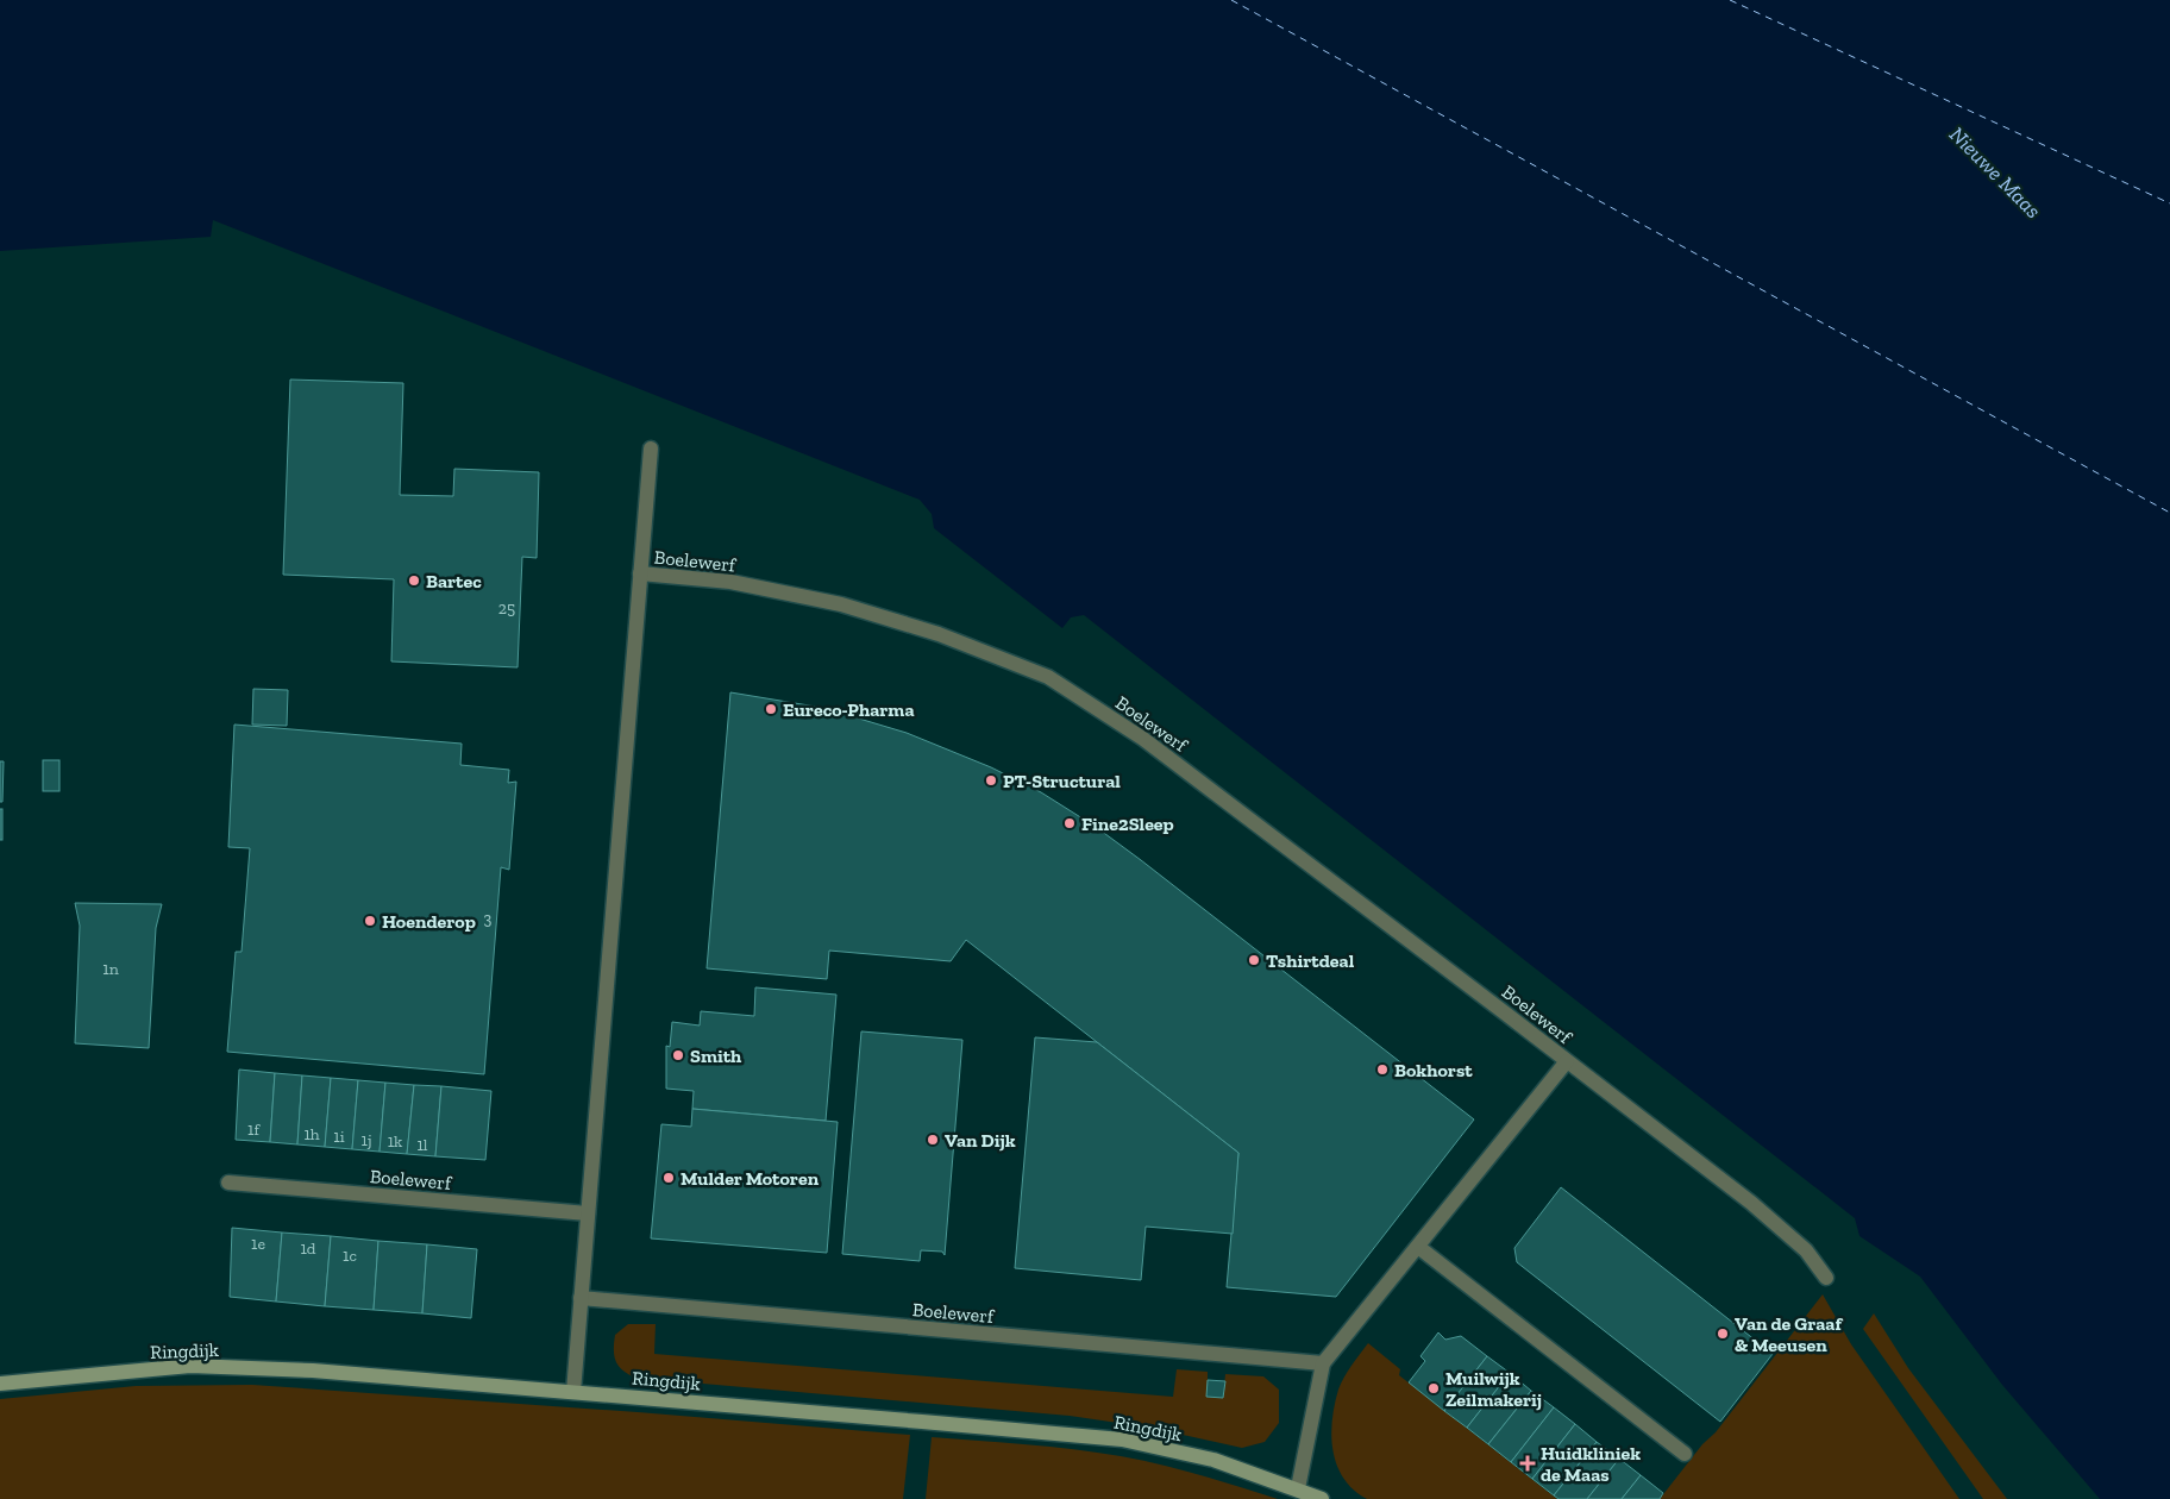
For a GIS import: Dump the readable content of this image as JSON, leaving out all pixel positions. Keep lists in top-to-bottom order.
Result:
{
  "streets": {
    "street": ["Boelewerf", "Ringdijk"]
  },
  "crossings": [
    ["Boelewerf", "Ringdijk"]
  ],
  "water": ["Nieuwe Maas"],
  "places": {
    "other": [
      "Bartec",
      "Eureco-Pharma",
      "PT-Structural",
      "Fine2Sleep",
      "Hoenderop",
      "Tshirtdeal",
      "Smith",
      "Bokhorst",
      "Van Dijk",
      "Mulder Motoren",
      "Van de Graaf & Meeusen",
      "Muilwijk Zeilmakerij"
    ],
    "health": ["Huidkliniek de Maas"]
  },
  "house_numbers": [
    "25",
    "3",
    "1n",
    "1f",
    "1h",
    "1i",
    "1j",
    "1k",
    "1l",
    "1e",
    "1d",
    "1c"
  ]
}
